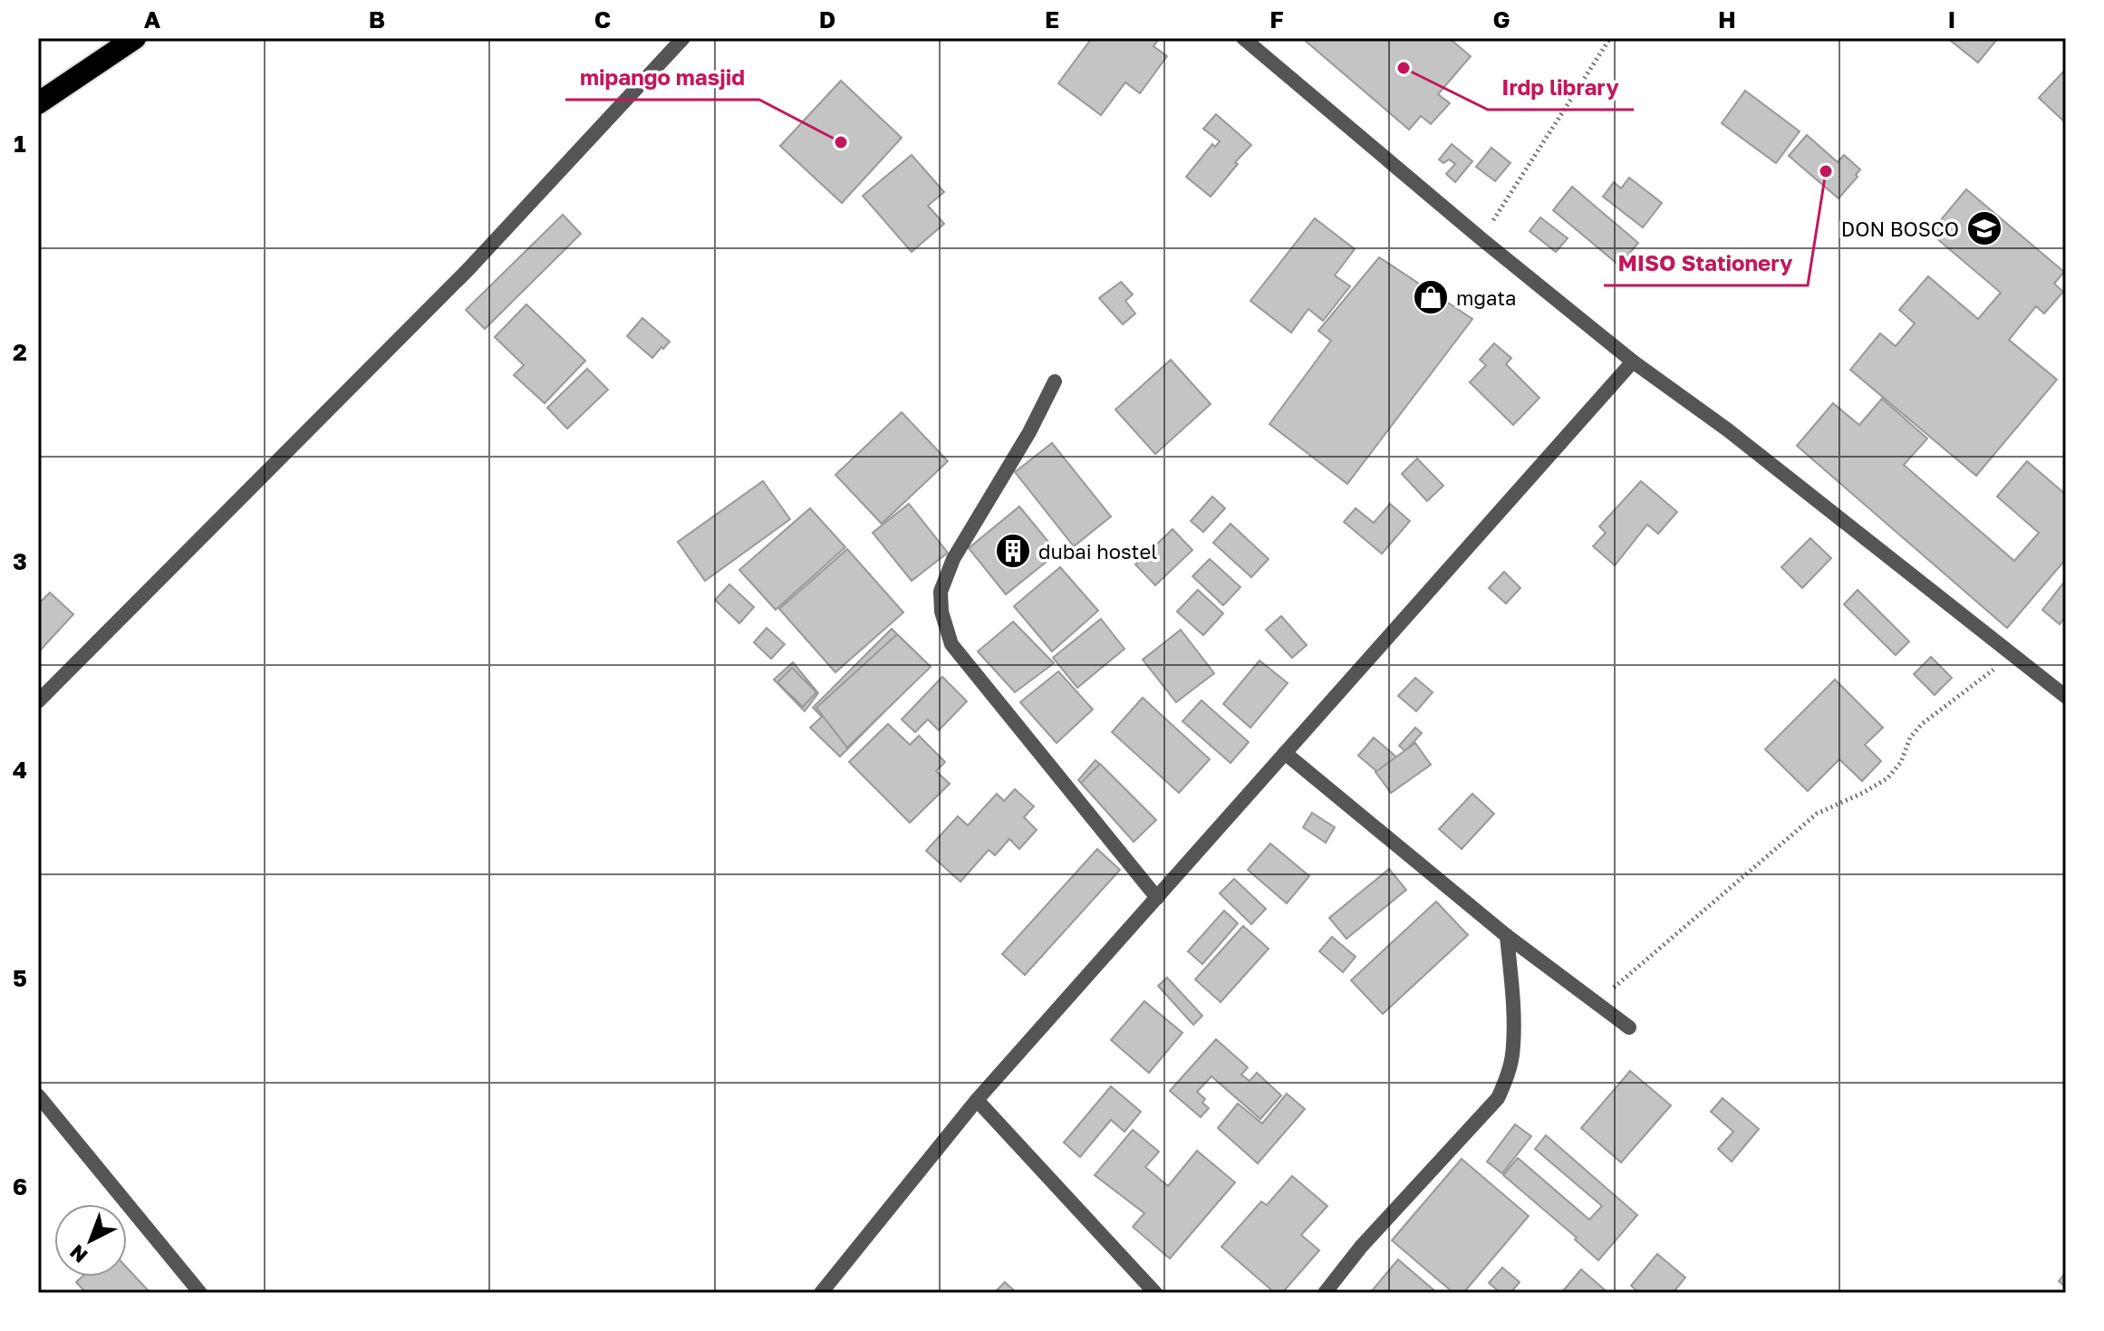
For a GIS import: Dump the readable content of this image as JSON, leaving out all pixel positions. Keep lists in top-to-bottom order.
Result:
{
  "places": {
    "other": ["Irdp library", "mipango masjid", "MISO Stationery"],
    "school or university": ["DON BOSCO"],
    "shop": ["mgata"],
    "building": ["dubai hostel"]
  },
  "north": "bottom left",
  "grid": {
    "columns": [
      "A",
      "B",
      "C",
      "D",
      "E",
      "F",
      "G",
      "H",
      "I"
    ],
    "rows": [
      "1",
      "2",
      "3",
      "4",
      "5",
      "6"
    ]
  }
}
